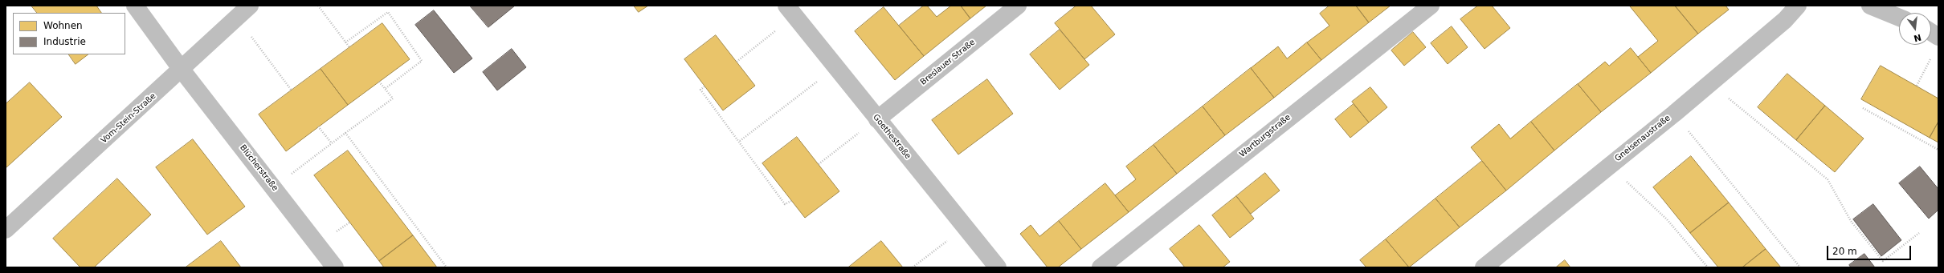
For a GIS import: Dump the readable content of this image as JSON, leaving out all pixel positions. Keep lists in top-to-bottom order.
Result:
{
  "streets": {
    "street": [
      "Breslauer Straße",
      "Vom-Stein-Straße",
      "Wartburgstraße",
      "Goethestraße",
      "Gneisenaustraße",
      "Blücherstraße"
    ]
  },
  "crossings": [
    ["Breslauer Straße", "Goethestraße"],
    ["Vom-Stein-Straße", "Blücherstraße"]
  ],
  "legend": ["Wohnen", "Industrie"],
  "scale_bar": "20 m",
  "north": "bottom"
}
